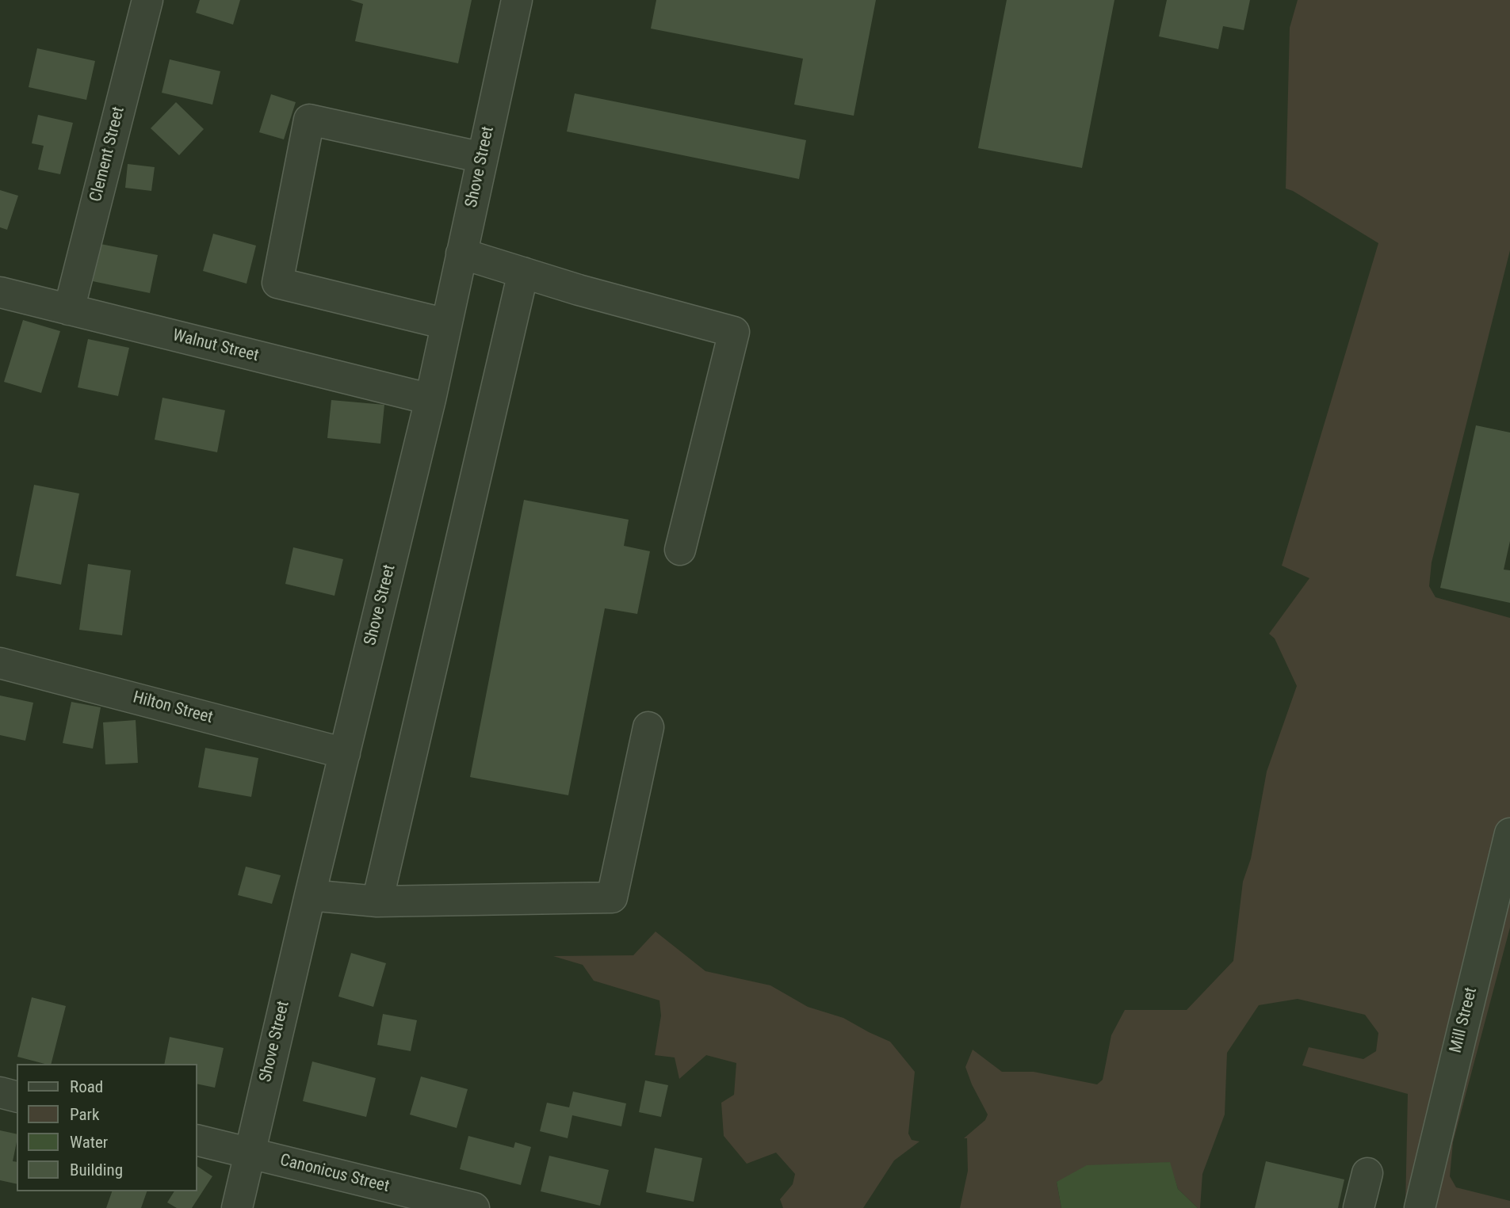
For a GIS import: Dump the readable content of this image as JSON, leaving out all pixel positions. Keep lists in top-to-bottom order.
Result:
{
  "streets": {
    "street": [
      "Clement Street",
      "Shove Street",
      "Walnut Street",
      "Hilton Street",
      "Mill Street",
      "Canonicus Street"
    ]
  },
  "crossings": [
    ["Clement Street", "Walnut Street"],
    ["Shove Street", "Walnut Street"],
    ["Shove Street", "Hilton Street"],
    ["Shove Street", "Canonicus Street"]
  ],
  "legend": [
    "Road",
    "Park",
    "Water",
    "Building"
  ]
}
